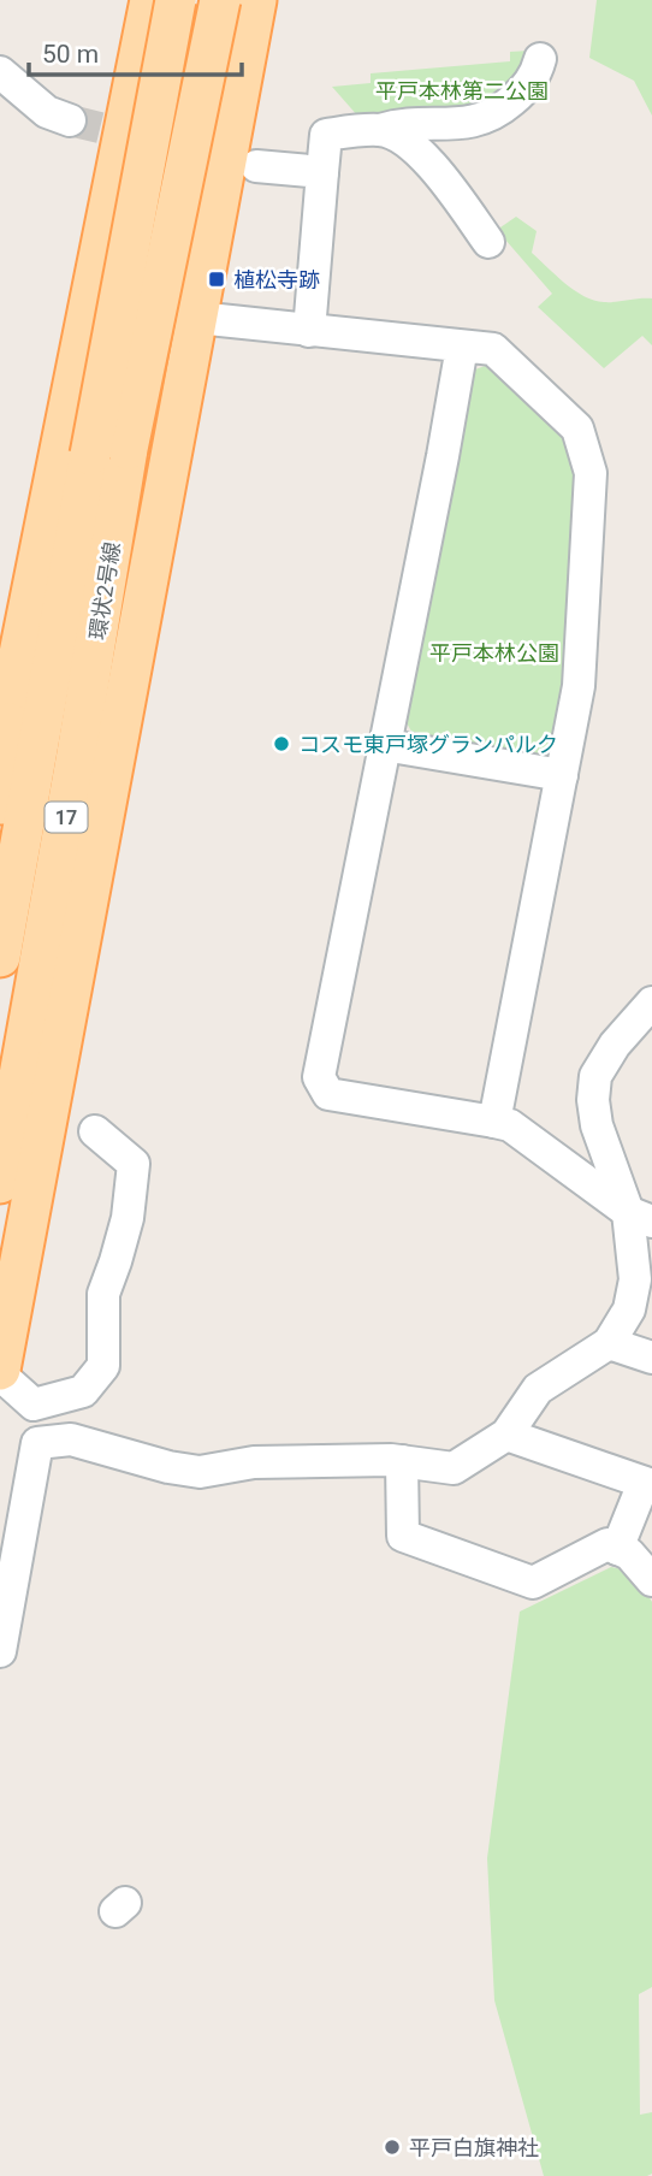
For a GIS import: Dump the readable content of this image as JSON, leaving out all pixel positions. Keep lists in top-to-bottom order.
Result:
{
  "streets": {
    "main road": ["環状2号線", "17"]
  },
  "parks": ["平戸本林第二公園", "平戸本林公園"],
  "places": {
    "transit": ["植松寺跡"],
    "other": ["コスモ東戸塚グランパルク", "平戸白旗神社"]
  },
  "scale_bar": "50 m"
}
